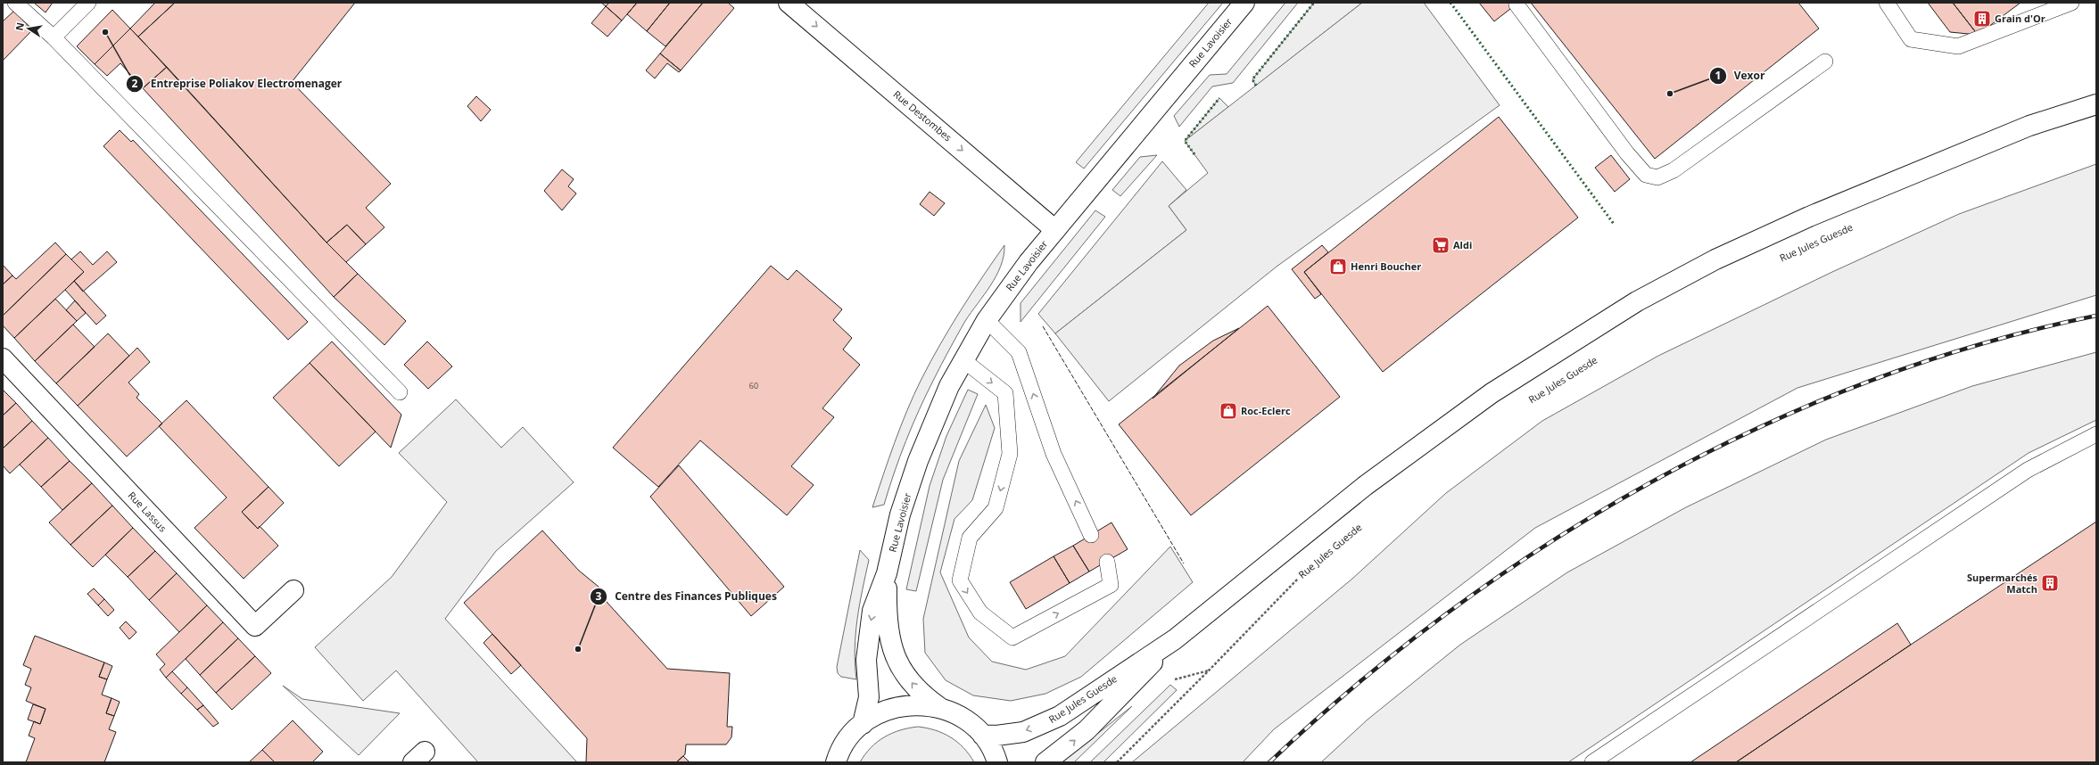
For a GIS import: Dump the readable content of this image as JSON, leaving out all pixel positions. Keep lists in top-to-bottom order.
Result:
{
  "streets": {
    "street": [
      "Rue Lavoisier",
      "Rue Destombes",
      "Rue Jules Guesde",
      "Rue Lassus"
    ]
  },
  "crossings": [
    ["Rue Lavoisier", "Rue Destombes"]
  ],
  "one_way": ["Rue Destombes"],
  "places": {
    "building": ["Grain d'Or", "Supermarchés Match"],
    "other": ["Entreprise Poliakov Electromenager", "Vexor", "Centre des Finances Publiques"],
    "supermarket": ["Aldi"],
    "shop": ["Henri Boucher", "Roc-Eclerc"]
  },
  "house_numbers": ["60"],
  "north": "left"
}
